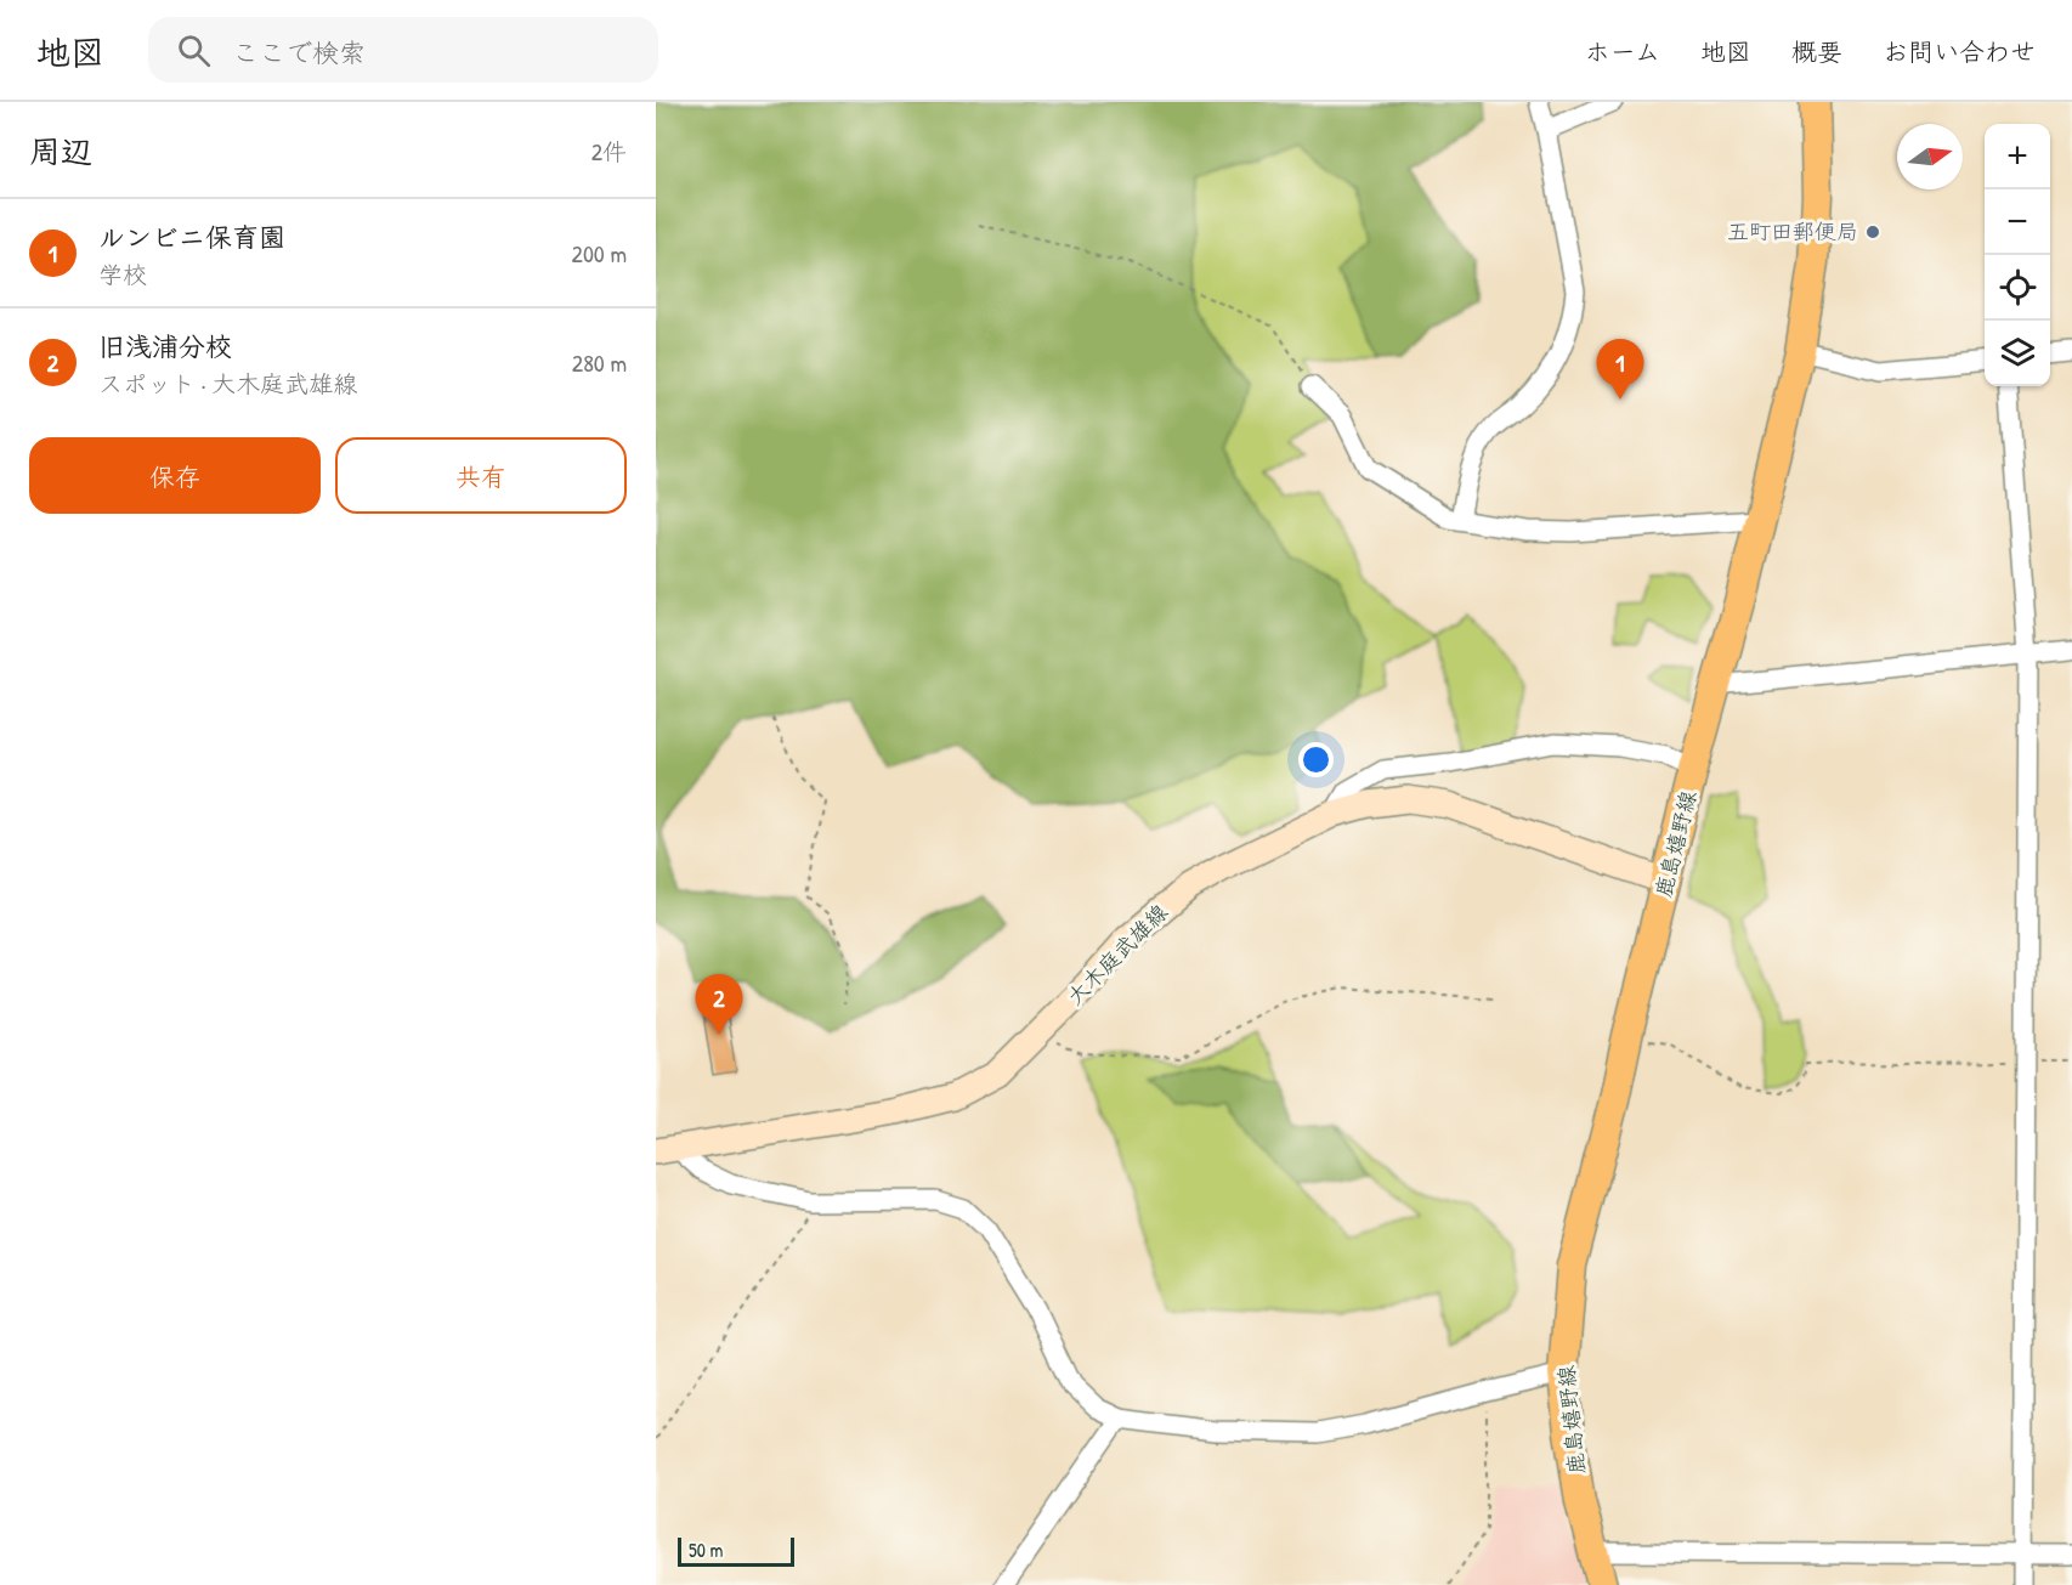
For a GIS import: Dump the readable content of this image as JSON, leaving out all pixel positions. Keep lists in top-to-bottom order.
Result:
{
  "streets": {
    "main road": ["鹿島嬉野線", "大木庭武雄線"]
  },
  "crossings": [
    ["鹿島嬉野線", "大木庭武雄線"]
  ],
  "places": ["五町田郵便局"],
  "scale_bar": "50 m",
  "north": "right",
  "page": {
    "header": "地図",
    "search": "ここで検索",
    "nav": [
      "ホーム",
      "地図",
      "概要",
      "お問い合わせ"
    ],
    "heading": ["周辺", "2件"],
    "map_buttons": ["+", "−"],
    "list": [
      {
        "mark": "1",
        "name": "ルンビニ保育園",
        "note": "学校",
        "value": "200 m"
      },
      {
        "mark": "2",
        "name": "旧浅浦分校",
        "note": "スポット · 大木庭武雄線",
        "value": "280 m"
      }
    ],
    "pins": ["1", "2"],
    "buttons": ["保存", "共有"],
    "scale": "50 m"
  }
}
